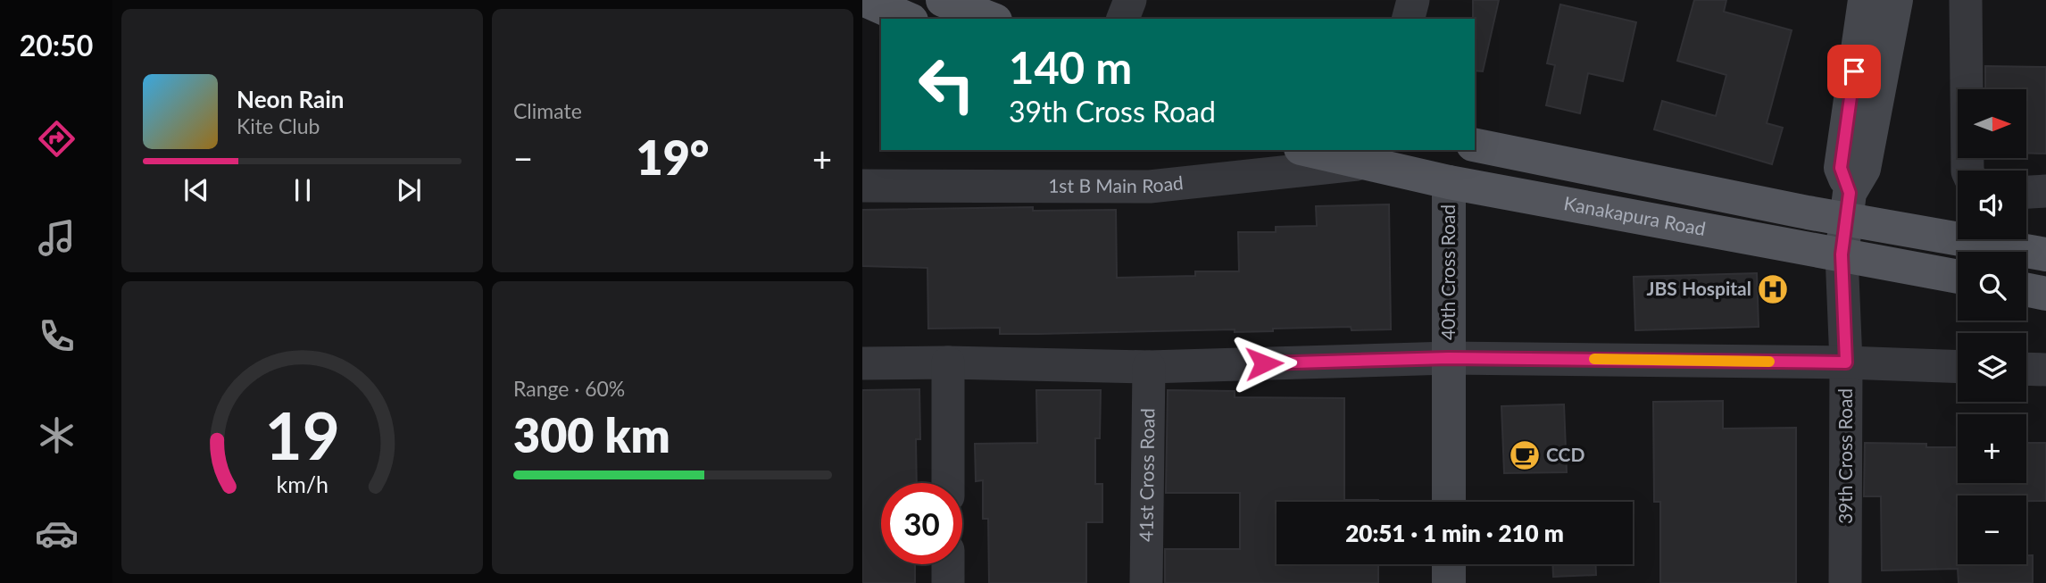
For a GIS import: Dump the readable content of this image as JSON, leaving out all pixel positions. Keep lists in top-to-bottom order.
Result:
{
  "streets": {
    "main road": ["Kanakapura Road", "40th Cross Road"],
    "street": ["1st B Main Road", "39th Cross Road", "41st Cross Road"]
  },
  "crossings": [
    ["1st B Main Road", "Kanakapura Road"],
    ["Kanakapura Road", "40th Cross Road"],
    ["Kanakapura Road", "39th Cross Road"]
  ],
  "places": {
    "hospital": ["JBS Hospital"],
    "cafe": ["CCD"]
  },
  "north": "right",
  "page": {
    "tabs": "20:50",
    "tile": [
      "Climate",
      ["Range · 60%", "300 km"]
    ],
    "turn": ["140 m", "39th Cross Road"],
    "song": ["Neon Rain", "Kite Club"],
    "map_buttons": ["+", "−"],
    "heat": ["−", "19°", "+"],
    "limit": "30",
    "trip": "20:51 · 1 min · 210 m",
    "gauge": ["19", "km/h"]
  }
}
